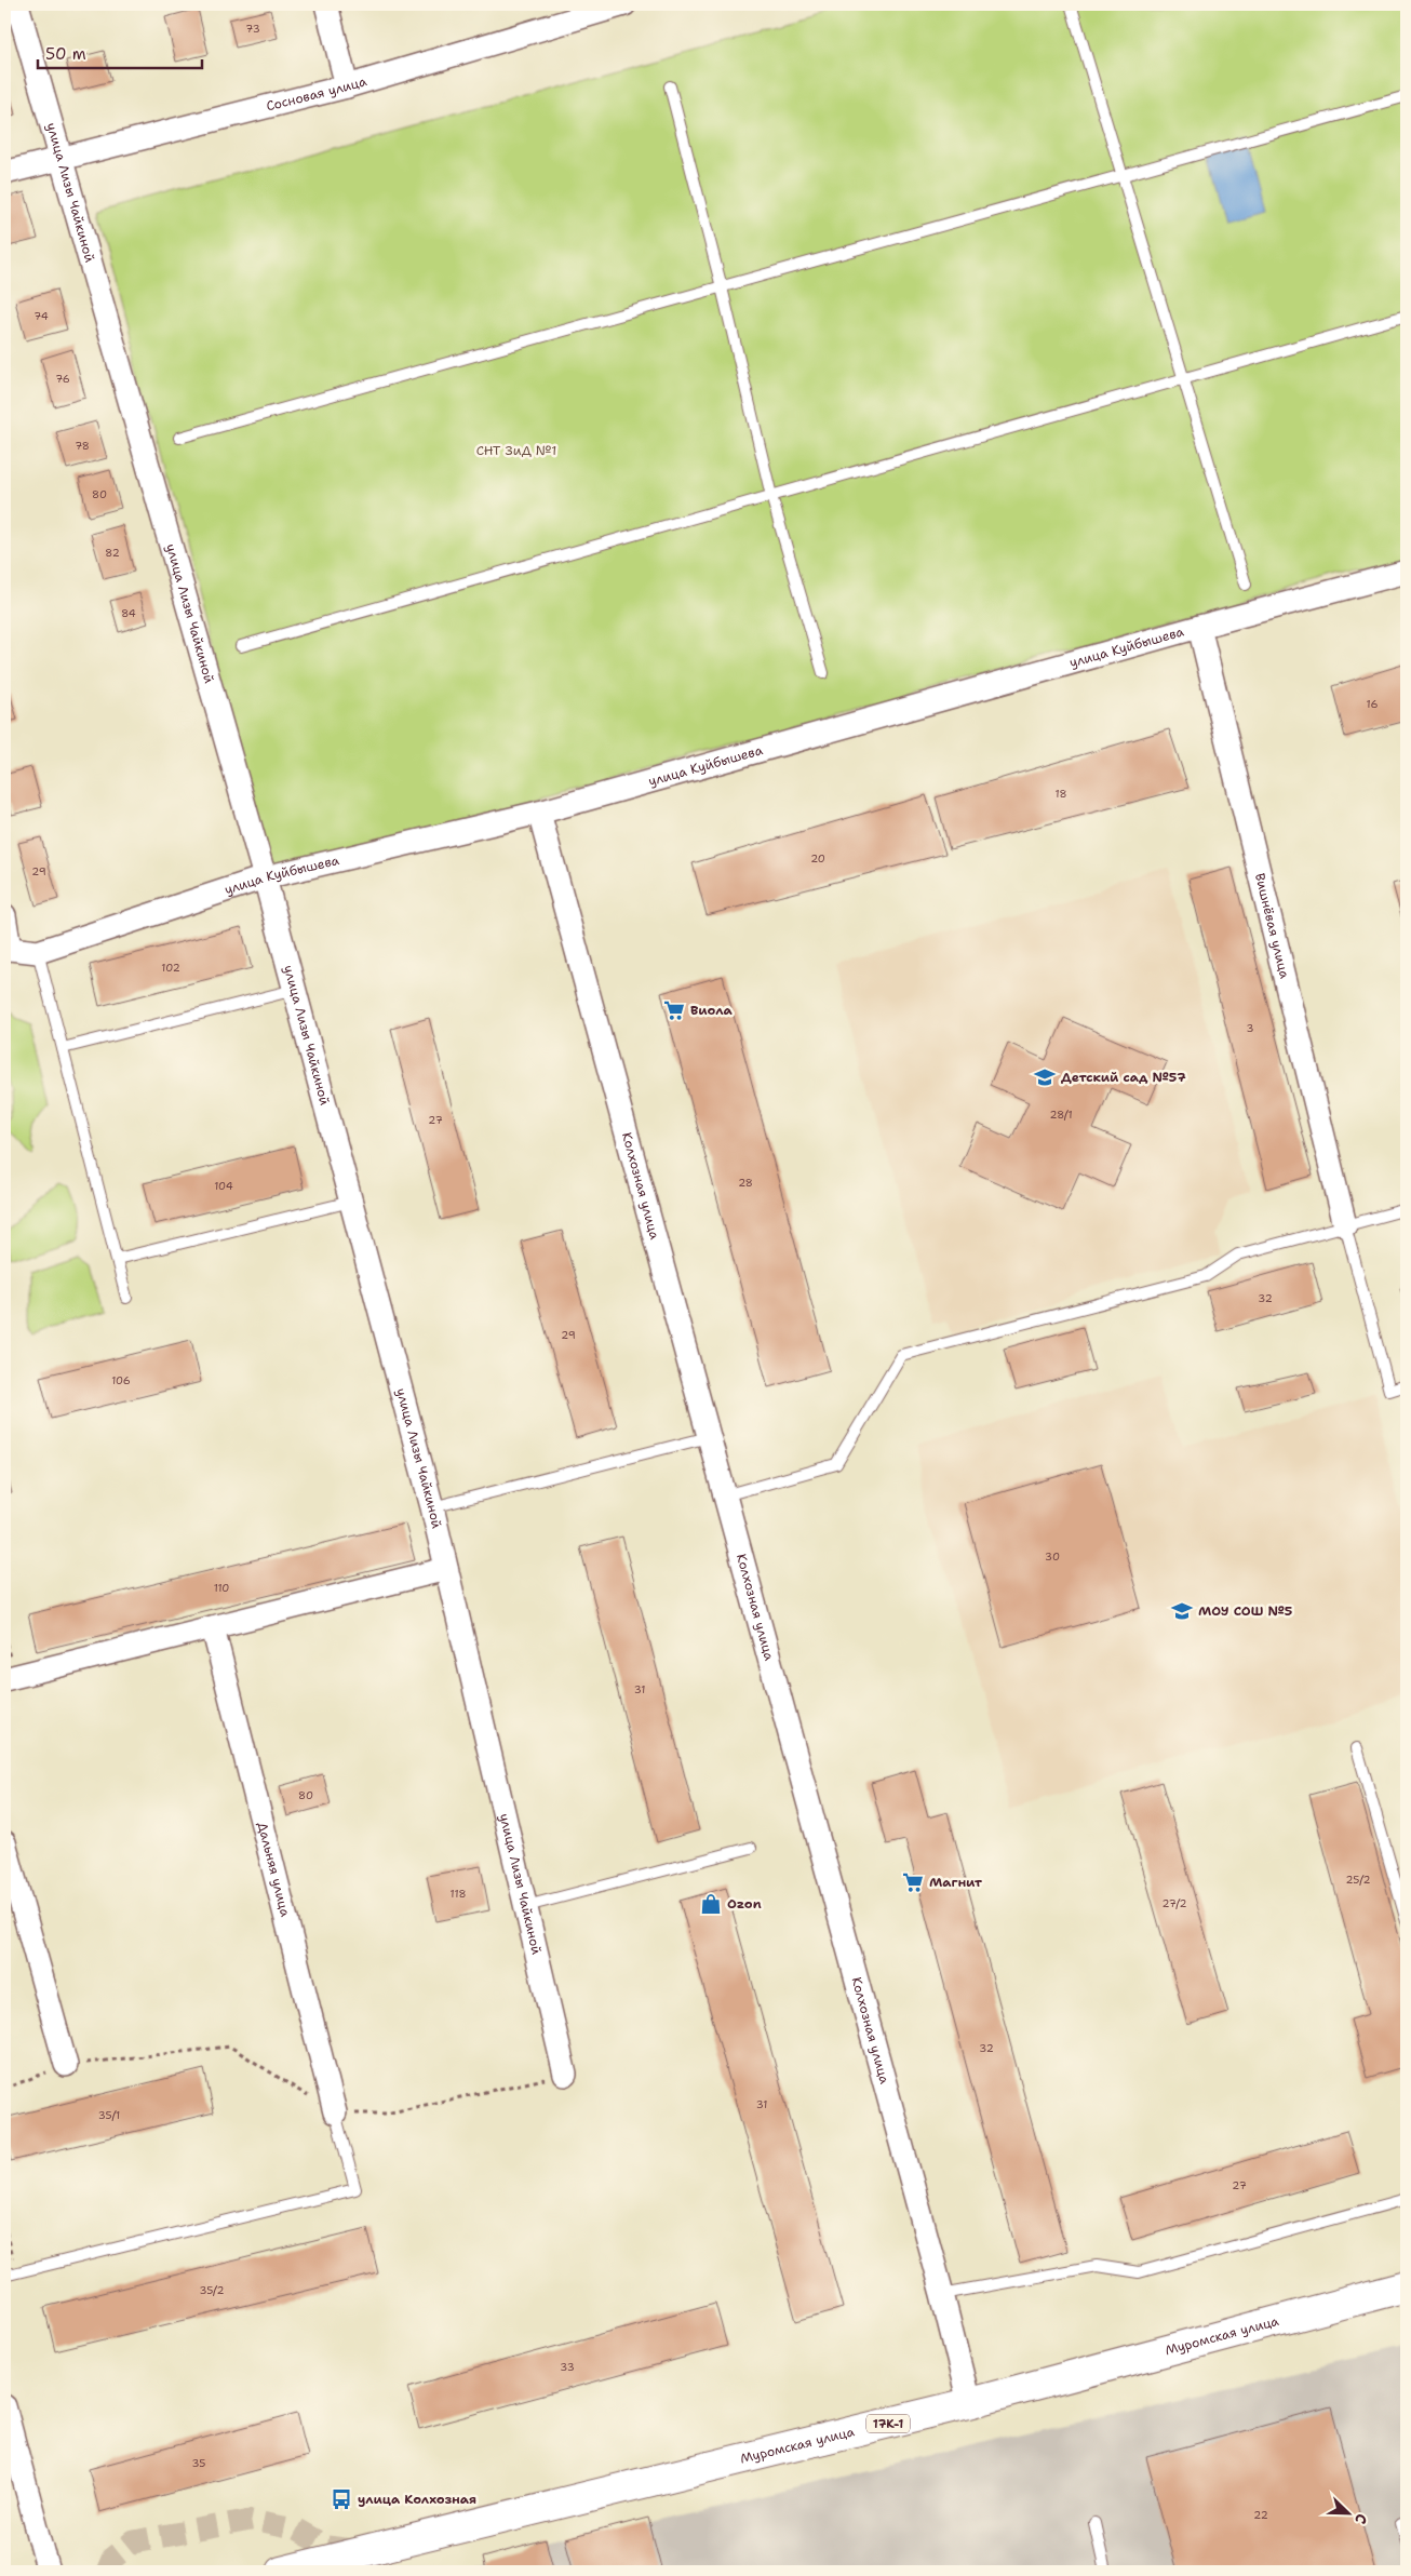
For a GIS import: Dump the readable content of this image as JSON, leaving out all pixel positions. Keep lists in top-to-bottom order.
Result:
{
  "streets": {
    "main road": ["Муромская улица", "17К-1"],
    "street": [
      "Сосновая улица",
      "улица Лизы Чайкиной",
      "улица Куйбышева",
      "Вишнёвая улица",
      "Колхозная улица",
      "Дальняя улица"
    ]
  },
  "crossings": [
    ["Сосновая улица", "улица Лизы Чайкиной"],
    ["улица Лизы Чайкиной", "улица Куйбышева"],
    ["улица Куйбышева", "Вишнёвая улица"],
    ["улица Куйбышева", "Колхозная улица"],
    ["Колхозная улица", "Муромская улица"]
  ],
  "parks": ["СНТ ЗиД №1"],
  "places": {
    "supermarket": ["Виола", "Магнит"],
    "school or university": ["Детский сад №57", "МОУ СОШ №5"],
    "shop": ["Ozon"],
    "bus stop": ["улица Колхозная"]
  },
  "house_numbers": [
    "73",
    "74",
    "76",
    "78",
    "80",
    "82",
    "84",
    "16",
    "18",
    "20",
    "29",
    "102",
    "3",
    "28/1",
    "27",
    "28",
    "104",
    "32",
    "29",
    "106",
    "30",
    "110",
    "31",
    "80",
    "25/2",
    "118",
    "27/2",
    "32",
    "31",
    "35/1",
    "27",
    "35/2",
    "33",
    "35",
    "22"
  ],
  "scale_bar": "50 m",
  "north": "bottom right"
}
